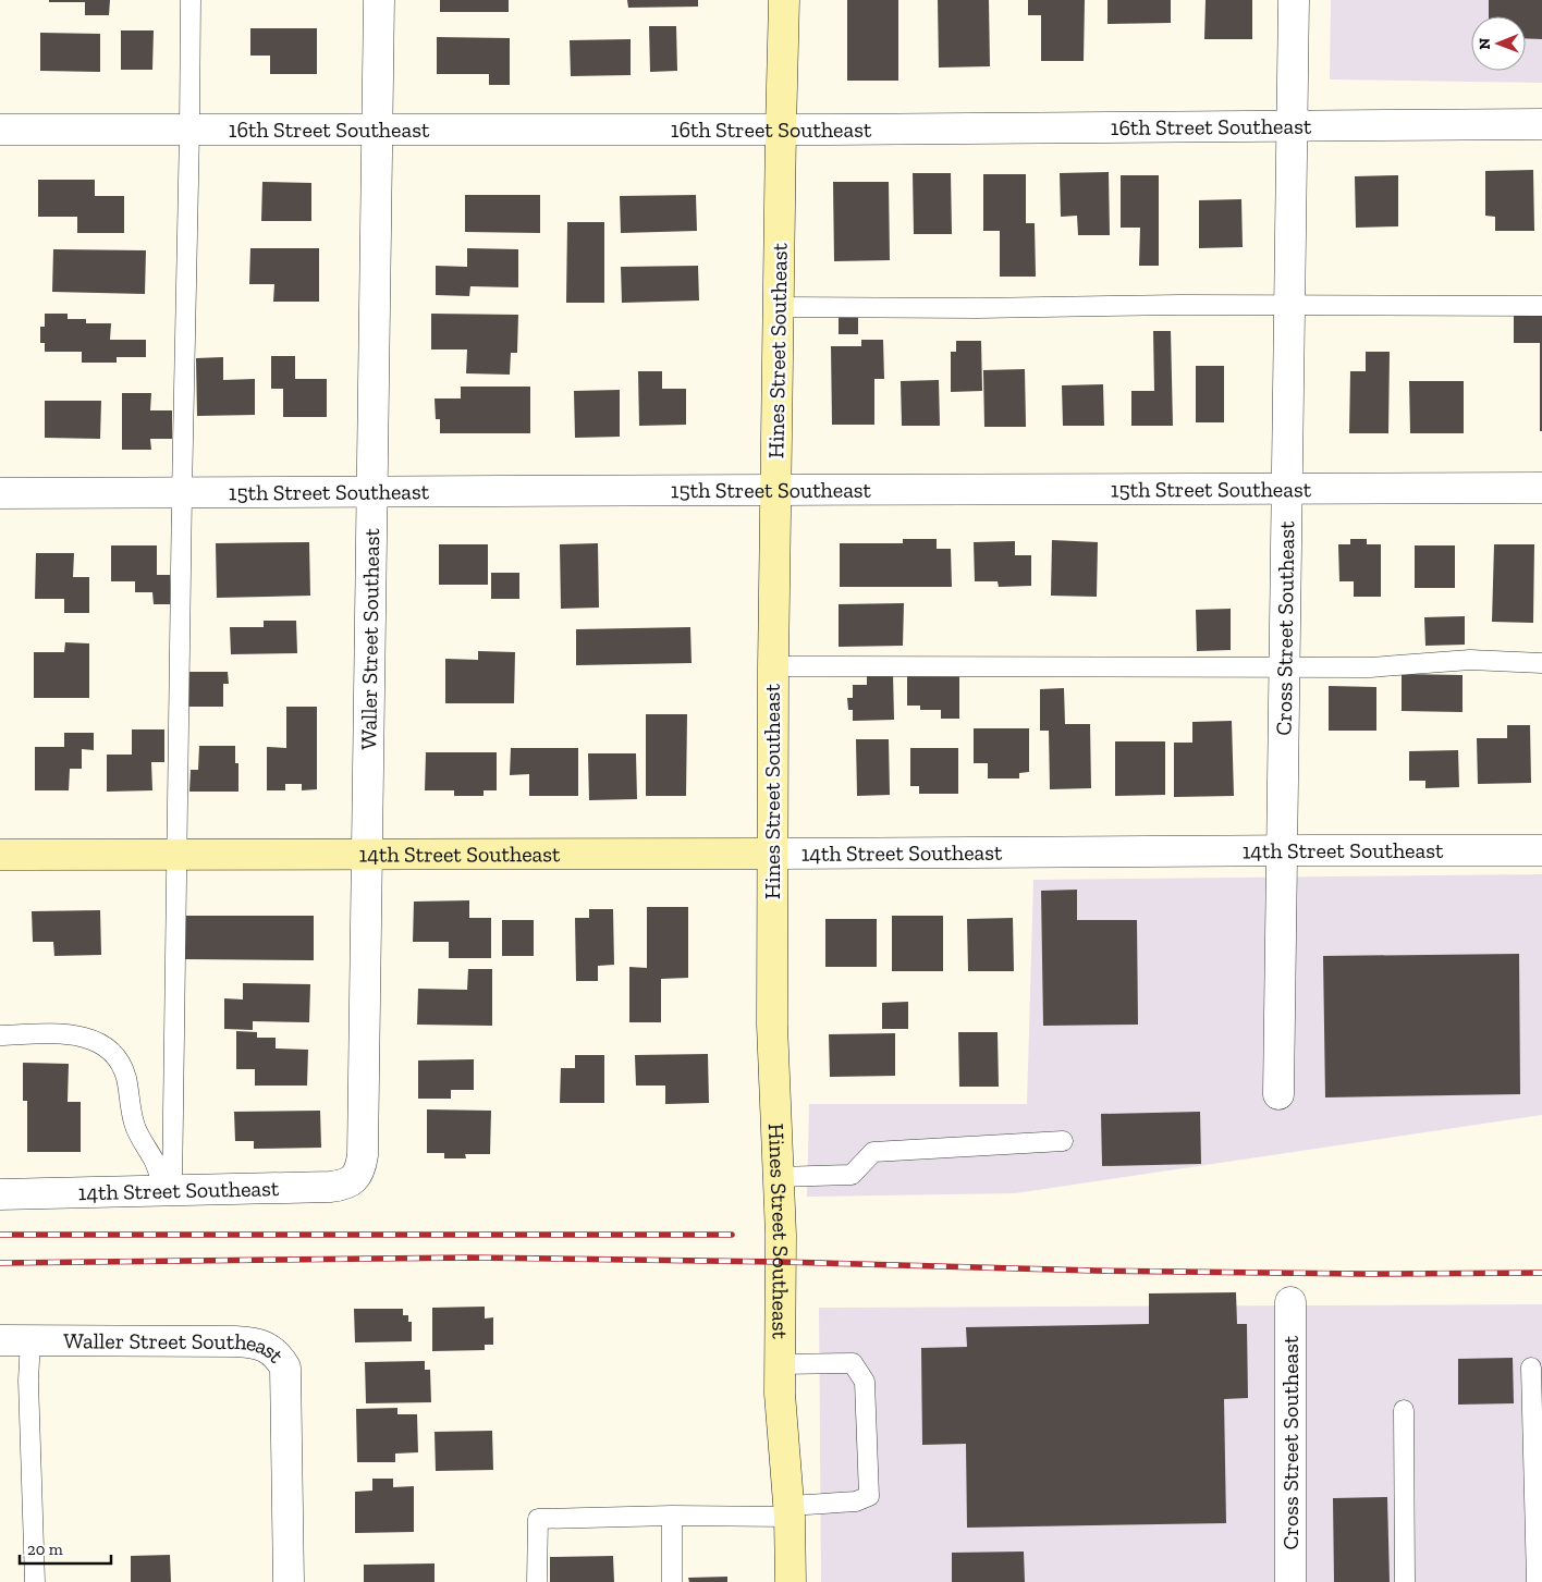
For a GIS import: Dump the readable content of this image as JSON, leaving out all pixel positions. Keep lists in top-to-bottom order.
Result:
{
  "streets": {
    "street": [
      "16th Street Southeast",
      "Hines Street Southeast",
      "15th Street Southeast",
      "Cross Street Southeast",
      "Waller Street Southeast",
      "14th Street Southeast"
    ]
  },
  "crossings": [
    ["16th Street Southeast", "Hines Street Southeast"],
    ["16th Street Southeast", "Cross Street Southeast"],
    ["16th Street Southeast", "Waller Street Southeast"],
    ["Hines Street Southeast", "15th Street Southeast"],
    ["Hines Street Southeast", "14th Street Southeast"],
    ["15th Street Southeast", "Cross Street Southeast"],
    ["15th Street Southeast", "Waller Street Southeast"],
    ["Cross Street Southeast", "14th Street Southeast"],
    ["Waller Street Southeast", "14th Street Southeast"]
  ],
  "scale_bar": "20 m",
  "north": "left"
}
